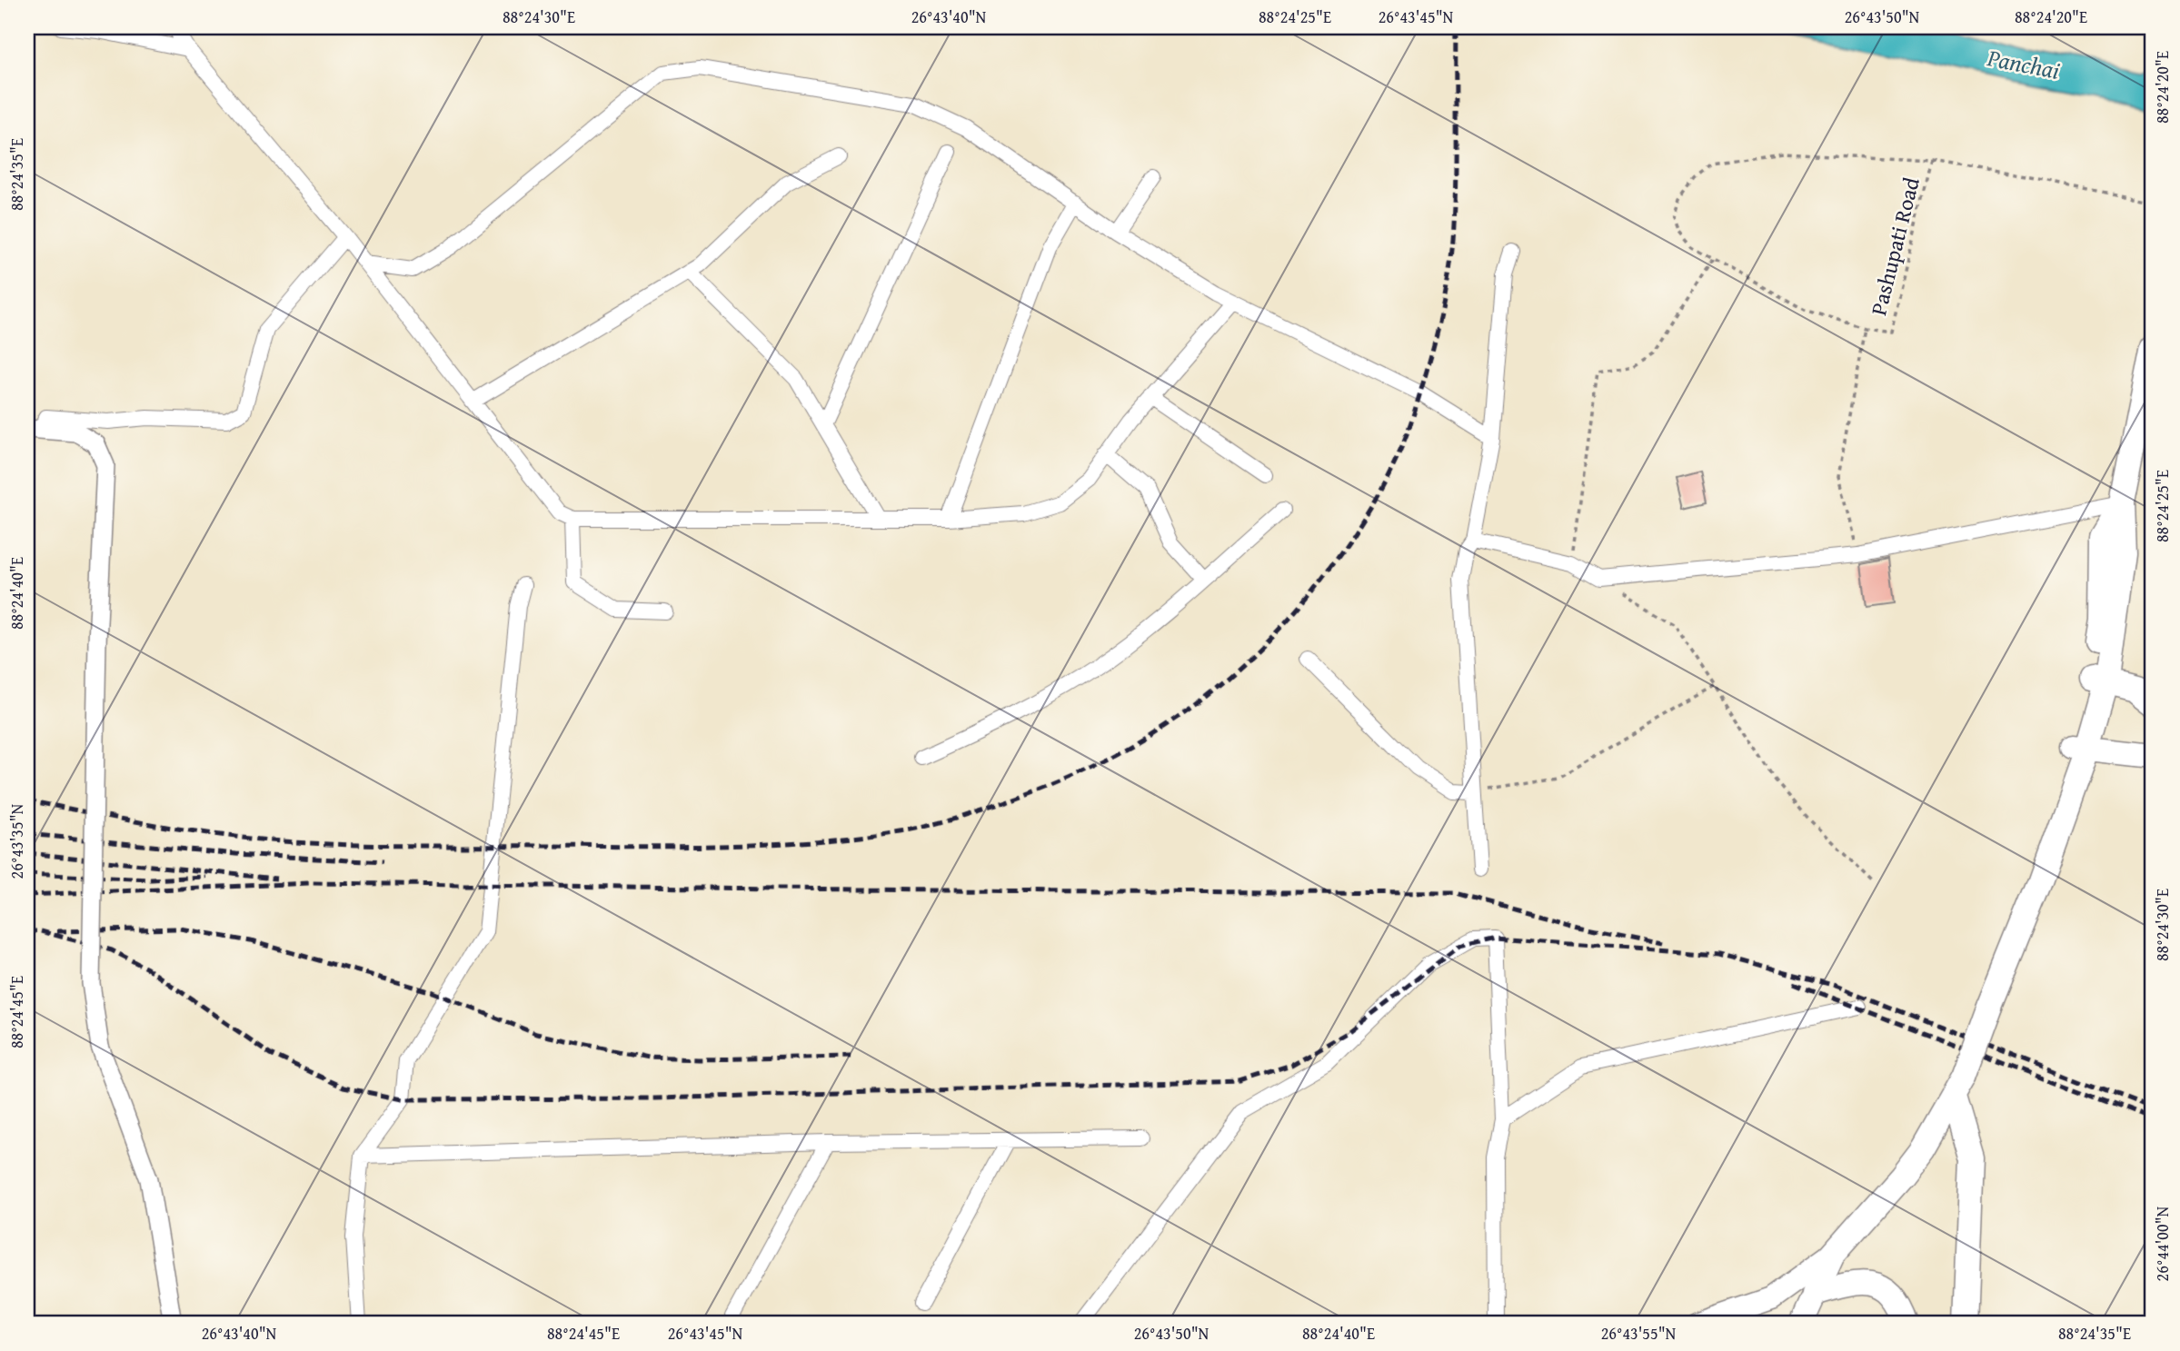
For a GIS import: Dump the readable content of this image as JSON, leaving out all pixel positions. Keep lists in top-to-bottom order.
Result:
{
  "streets": {
    "path": ["Pashupati Road"]
  },
  "water": ["Panchai"],
  "coordinates": [
    "88°24'30\"E",
    "26°43'40\"N",
    "88°24'25\"E",
    "26°43'45\"N",
    "26°43'50\"N",
    "88°24'20\"E",
    "88°24'35\"E",
    "88°24'40\"E",
    "26°43'35\"N",
    "88°24'45\"E",
    "26°44'00\"N",
    "26°43'55\"N"
  ]
}
